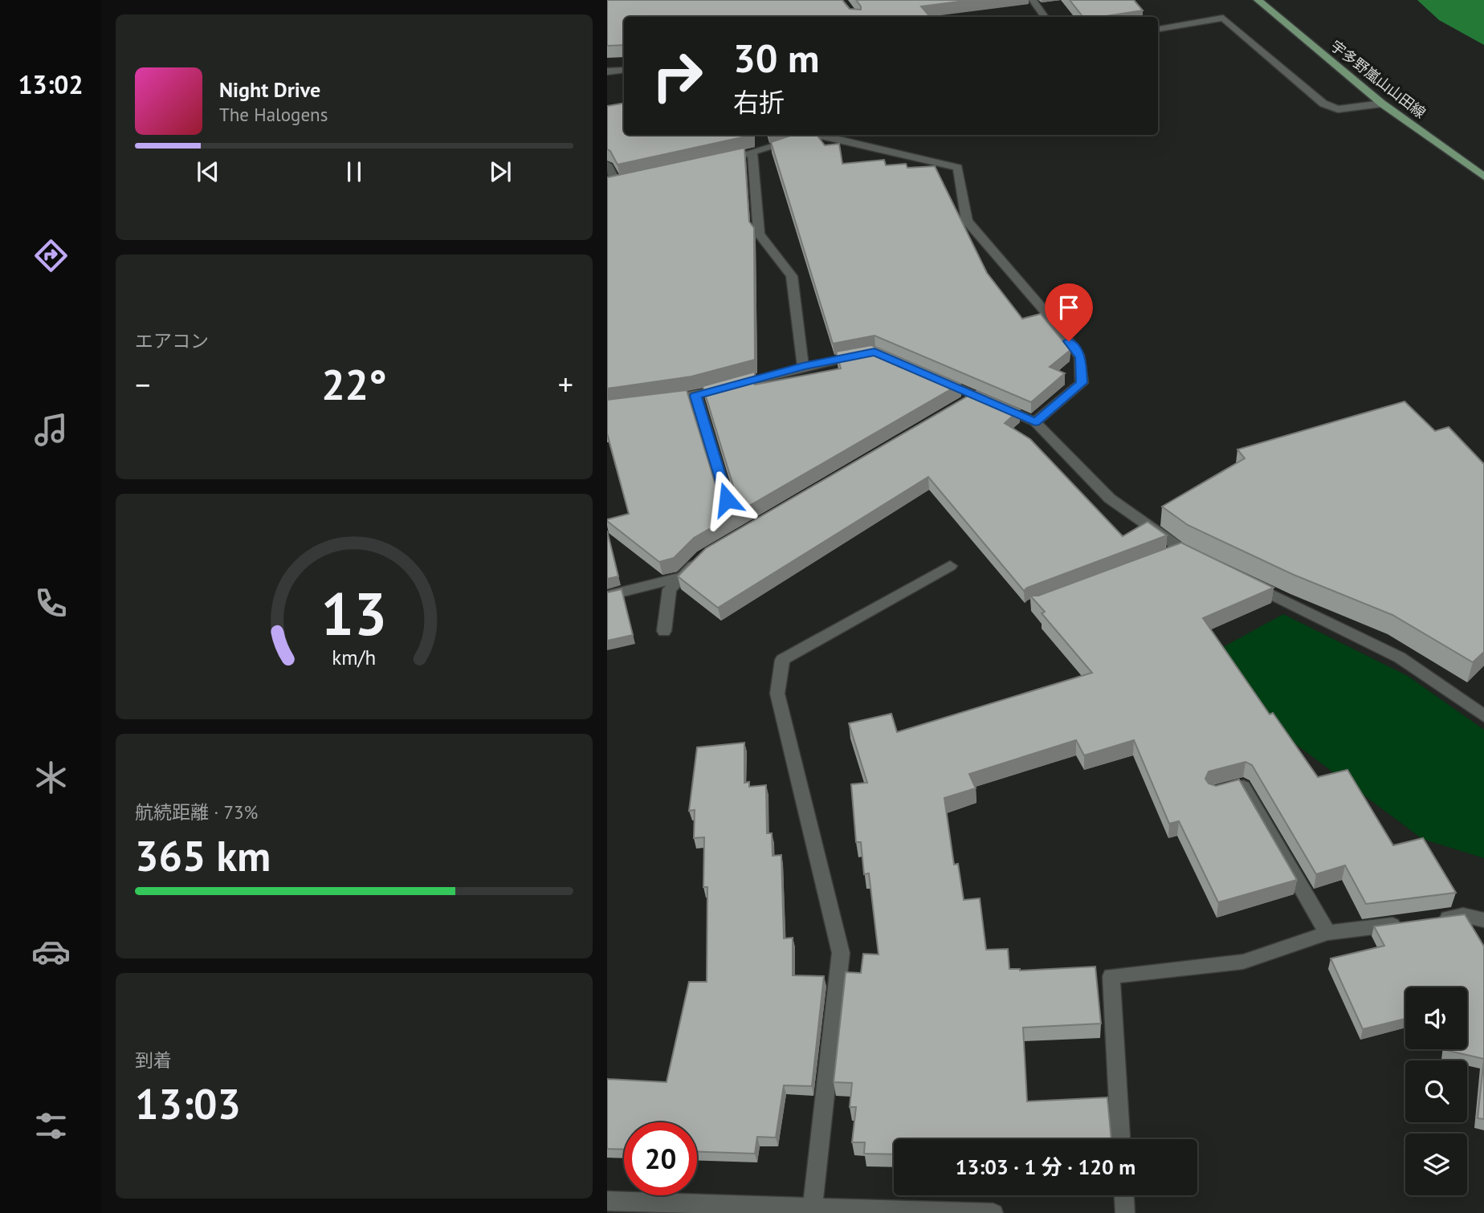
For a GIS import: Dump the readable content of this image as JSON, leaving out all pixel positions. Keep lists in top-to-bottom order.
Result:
{
  "streets": {
    "main road": ["宇多野嵐山山田線"]
  },
  "page": {
    "tabs": "13:02",
    "turn": ["30 m", "右折"],
    "song": ["Night Drive", "The Halogens"],
    "tile": [
      "エアコン",
      ["航続距離 · 73%", "365 km"],
      ["到着", "13:03"]
    ],
    "heat": ["−", "22°", "+"],
    "limit": "20",
    "trip": "13:03 · 1 分 · 120 m",
    "gauge": ["13", "km/h"]
  }
}
